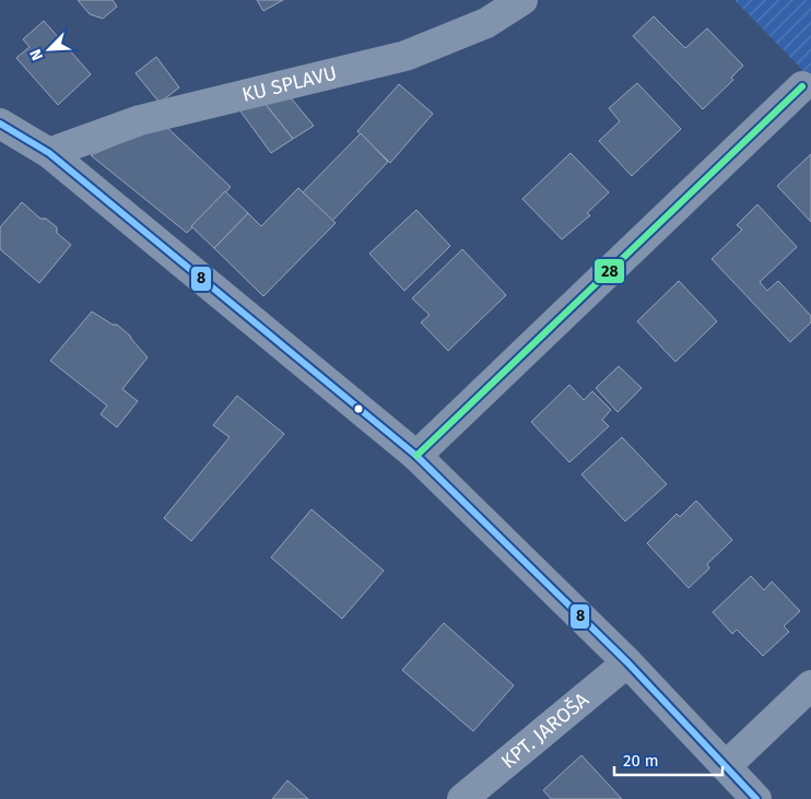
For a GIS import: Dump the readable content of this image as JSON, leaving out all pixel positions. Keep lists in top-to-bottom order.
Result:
{
  "streets": {
    "street": ["KU SPLAVU", "KPT. JAROŠA"]
  },
  "lines": ["transit line 28", "transit line 8"],
  "scale_bar": "20 m",
  "north": "bottom left"
}
